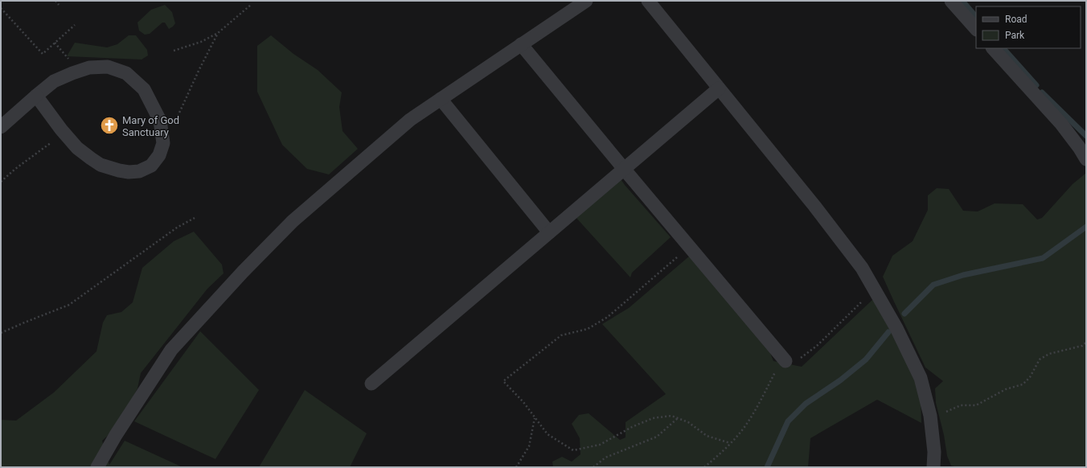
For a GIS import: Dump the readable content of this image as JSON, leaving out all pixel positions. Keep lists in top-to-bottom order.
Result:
{
  "places": {
    "church": ["Mary of God Sanctuary"]
  },
  "legend": ["Road", "Park"]
}
